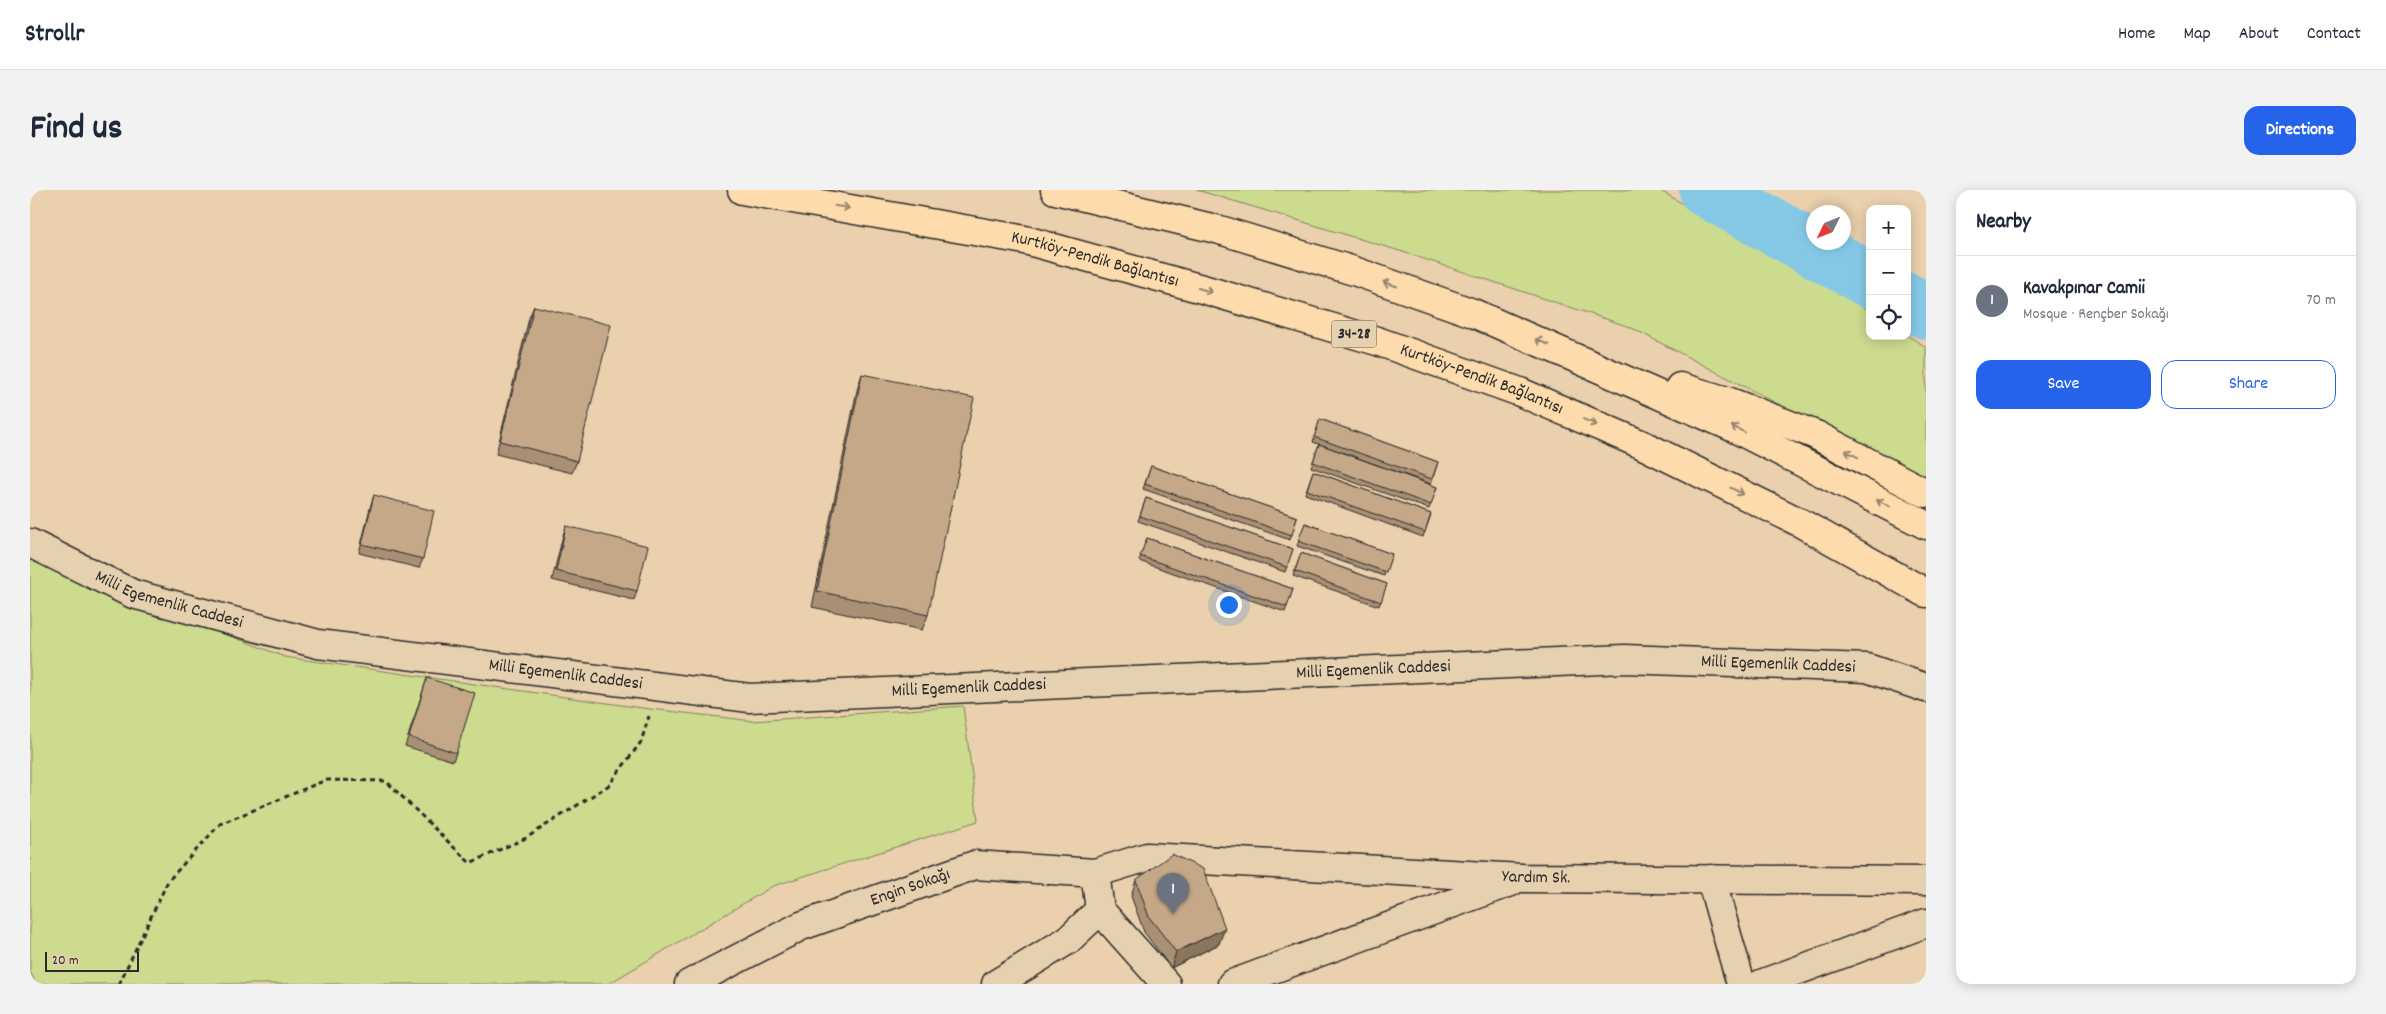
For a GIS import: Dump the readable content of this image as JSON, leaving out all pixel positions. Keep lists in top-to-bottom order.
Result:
{
  "streets": {
    "highway": ["Kurtköy-Pendik Bağlantısı", "34-28"],
    "street": ["Milli Egemenlik Caddesi", "Yardım Sk.", "Engin Sokağı"]
  },
  "crossings": [
    ["Yardım Sk.", "Engin Sokağı"]
  ],
  "scale_bar": "20 m",
  "north": "bottom left",
  "page": {
    "header": "Strollr",
    "nav": [
      "Home",
      "Map",
      "About",
      "Contact"
    ],
    "title": "Find us",
    "buttons": [
      "Directions",
      ["Save", "Share"]
    ],
    "heading": "Nearby",
    "map_buttons": ["+", "−"],
    "list": [
      {
        "mark": "1",
        "name": "Kavakpınar Camii",
        "note": "Mosque · Rençber Sokağı",
        "value": "70 m"
      }
    ],
    "pins": "1",
    "scale": "20 m"
  }
}
